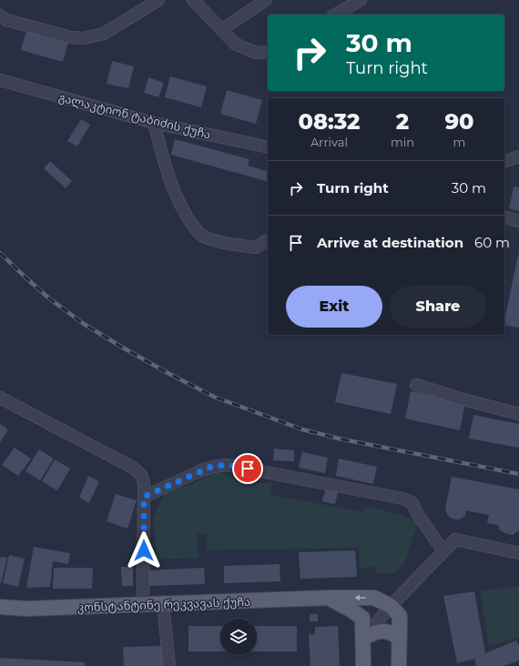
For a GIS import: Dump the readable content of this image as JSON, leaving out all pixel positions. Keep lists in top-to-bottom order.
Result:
{
  "streets": {
    "main road": ["კონსტანტინე რეკვავას ქუჩა"],
    "street": ["გალაკტიონ ტაბიძის ქუჩა"]
  },
  "page": {
    "turn": ["30 m", "Turn right"],
    "eta": [
      "08:32",
      "Arrival",
      "2",
      "min",
      "90",
      "m"
    ],
    "list": [
      {
        "name": "Turn right",
        "value": "30 m"
      },
      {
        "name": "Arrive at destination",
        "value": "60 m"
      }
    ],
    "buttons": ["Exit", "Share"]
  }
}
